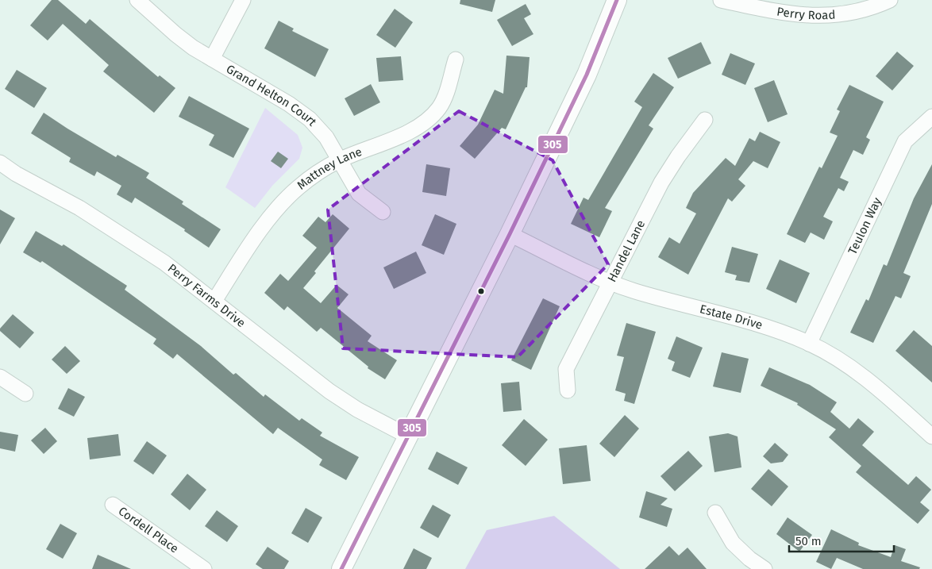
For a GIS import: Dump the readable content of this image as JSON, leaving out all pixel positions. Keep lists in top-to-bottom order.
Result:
{
  "streets": {
    "street": [
      "Perry Road",
      "Grand Helton Court",
      "Mattney Lane",
      "Teulon Way",
      "Handel Lane",
      "Perry Farms Drive",
      "Estate Drive",
      "Cordell Place"
    ]
  },
  "crossings": [
    ["Grand Helton Court", "Mattney Lane"],
    ["Mattney Lane", "Perry Farms Drive"],
    ["Teulon Way", "Estate Drive"],
    ["Handel Lane", "Estate Drive"]
  ],
  "lines": ["transit line 305"],
  "scale_bar": "50 m"
}
